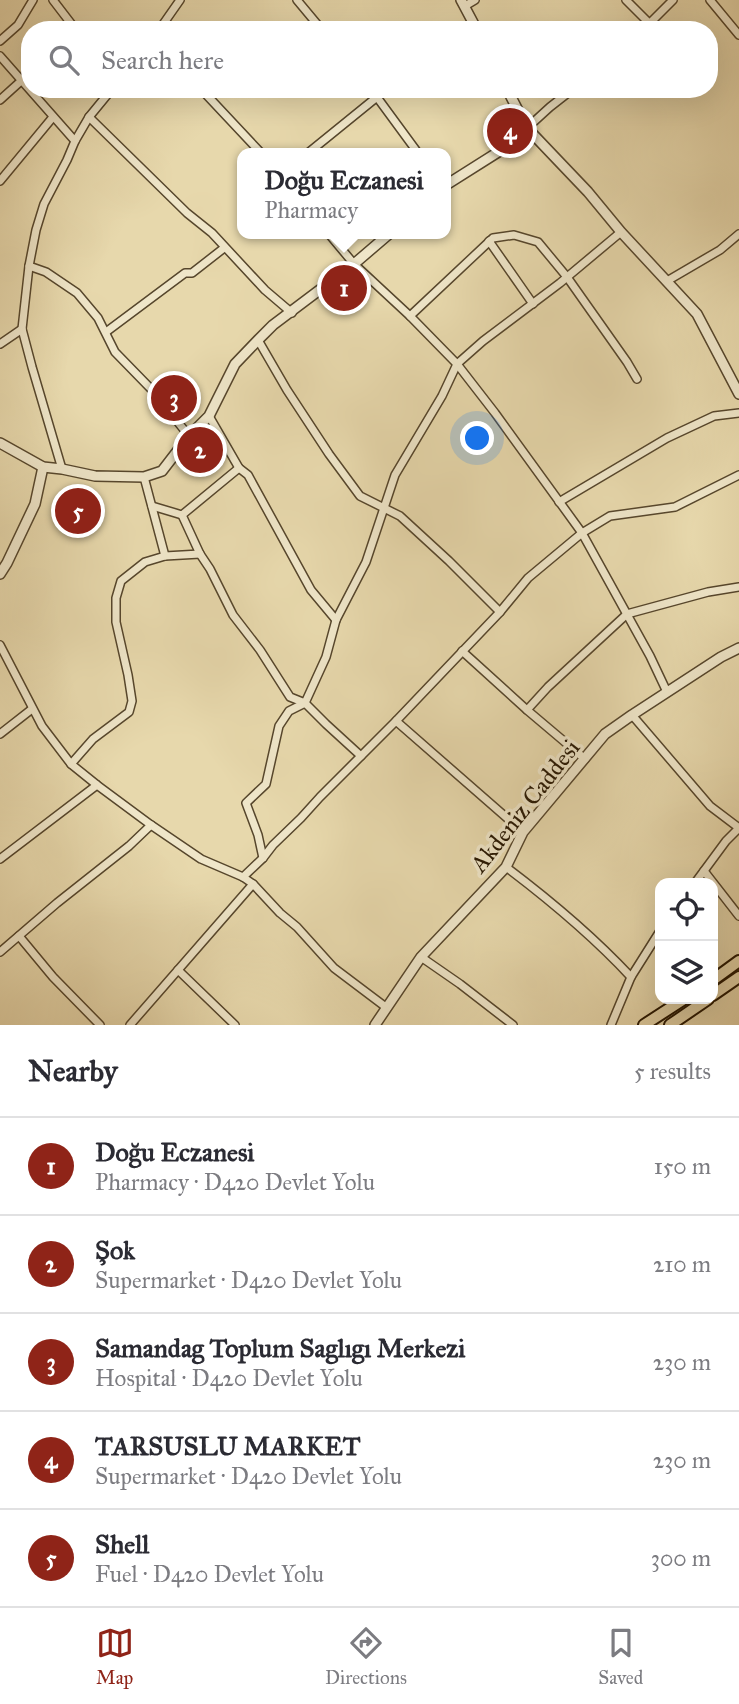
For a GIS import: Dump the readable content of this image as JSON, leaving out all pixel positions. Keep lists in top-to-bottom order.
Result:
{
  "streets": {
    "street": ["Akdeniz Caddesi"]
  },
  "page": {
    "search": "Search here",
    "pins": [
      "4",
      "1",
      "3",
      "2",
      "5"
    ],
    "popup": ["Doğu Eczanesi", "Pharmacy"],
    "heading": ["Nearby", "5 results"],
    "list": [
      {
        "mark": "1",
        "name": "Doğu Eczanesi",
        "note": "Pharmacy · D420 Devlet Yolu",
        "value": "150 m"
      },
      {
        "mark": "2",
        "name": "Şok",
        "note": "Supermarket · D420 Devlet Yolu",
        "value": "210 m"
      },
      {
        "mark": "3",
        "name": "Samandag Toplum Saglıgı Merkezi",
        "note": "Hospital · D420 Devlet Yolu",
        "value": "230 m"
      },
      {
        "mark": "4",
        "name": "TARSUSLU MARKET",
        "note": "Supermarket · D420 Devlet Yolu",
        "value": "230 m"
      },
      {
        "mark": "5",
        "name": "Shell",
        "note": "Fuel · D420 Devlet Yolu",
        "value": "300 m"
      }
    ],
    "nav": ["Map", "Directions", "Saved"]
  }
}
